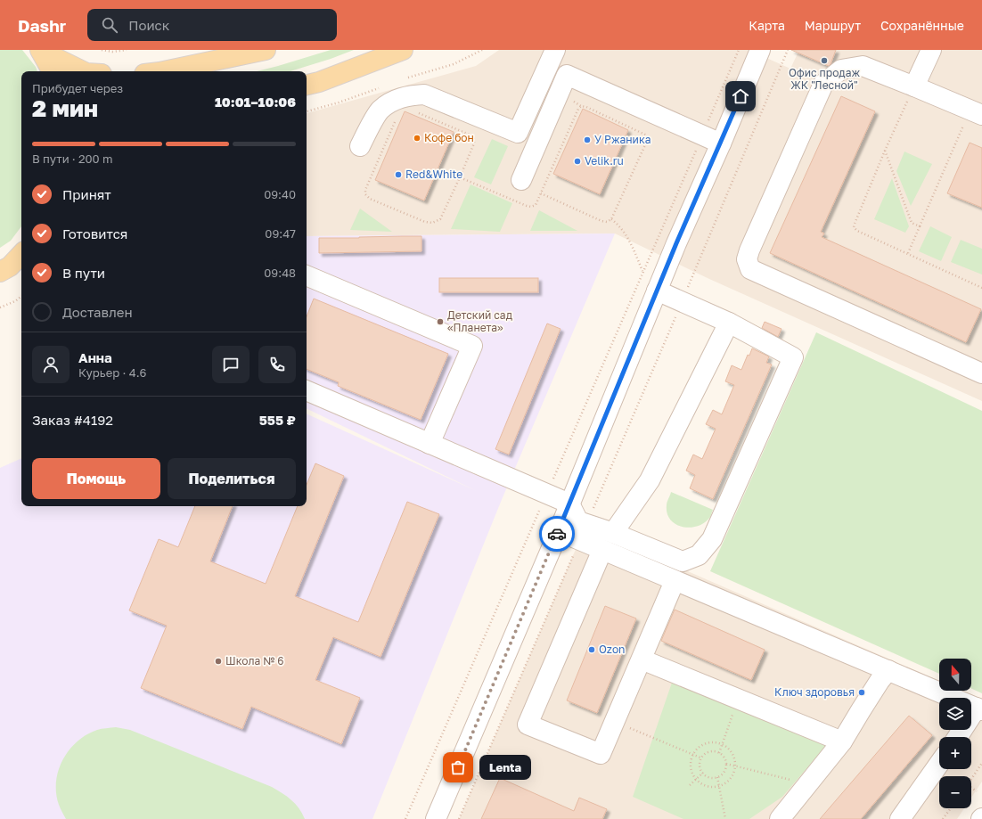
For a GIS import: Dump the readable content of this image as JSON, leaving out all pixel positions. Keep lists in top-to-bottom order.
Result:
{
  "places": [
    "Офис продаж ЖК \"Лесной\"",
    "Кофе бон",
    "У Ржаника",
    "Velik.ru",
    "Red&White",
    "Детский сад «Планета»",
    "Ozon",
    "Школа № 6",
    "Ключ здоровья",
    "Lenta"
  ],
  "north": "top",
  "page": {
    "header": "Dashr",
    "search": "Поиск",
    "nav": ["Карта", "Маршрут", "Сохранённые"],
    "heading": ["2 мин", "Прибудет через", "10:01–10:06"],
    "panel": [
      "Анна",
      "Курьер · 4.6",
      "Заказ #4192",
      "555 ₽"
    ],
    "bar": "В пути · 200 m",
    "list": [
      ["Принят", "09:40"],
      ["Готовится", "09:47"],
      ["В пути", "09:48"],
      "Доставлен"
    ],
    "buttons": ["Помощь", "Поделиться"],
    "map_buttons": ["+", "−"],
    "bubble": "Lenta"
  }
}
